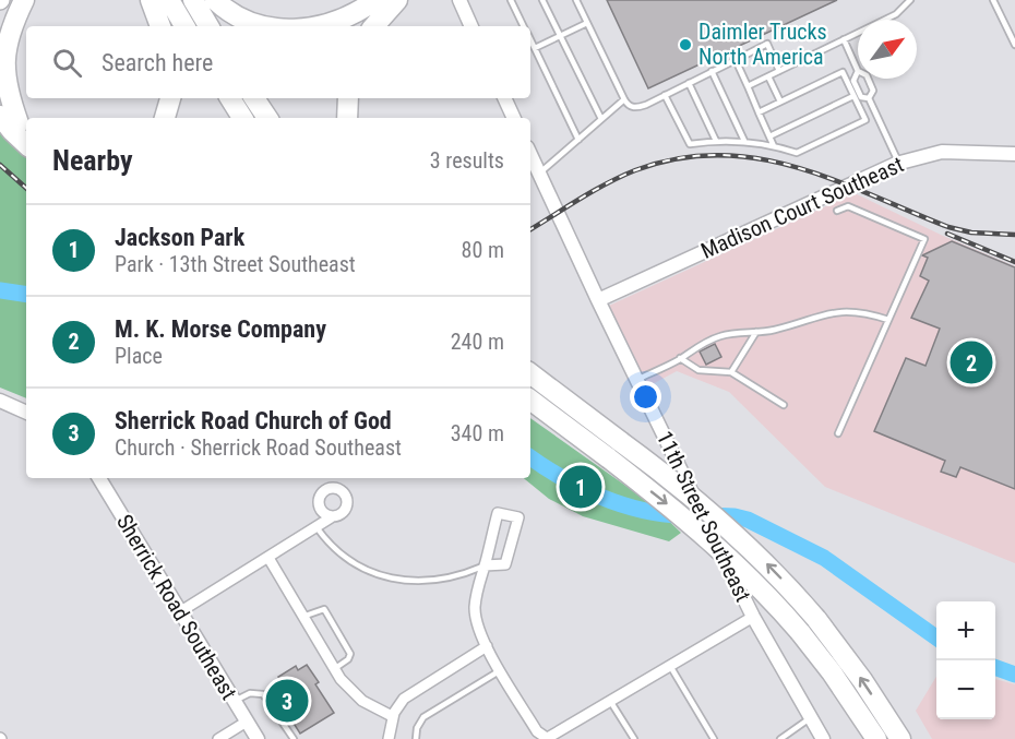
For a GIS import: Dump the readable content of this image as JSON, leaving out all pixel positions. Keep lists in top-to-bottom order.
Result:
{
  "streets": {
    "street": ["Madison Court Southeast", "11th Street Southeast", "Sherrick Road Southeast"]
  },
  "crossings": [
    ["Madison Court Southeast", "11th Street Southeast"]
  ],
  "places": ["Daimler Trucks North America"],
  "north": "top right",
  "page": {
    "search": "Search here",
    "heading": ["Nearby", "3 results"],
    "list": [
      {
        "mark": "1",
        "name": "Jackson Park",
        "note": "Park · 13th Street Southeast",
        "value": "80 m"
      },
      {
        "mark": "2",
        "name": "M. K. Morse Company",
        "note": "Place",
        "value": "240 m"
      },
      {
        "mark": "3",
        "name": "Sherrick Road Church of God",
        "note": "Church · Sherrick Road Southeast",
        "value": "340 m"
      }
    ],
    "pins": ["2", "1", "3"],
    "map_buttons": ["+", "−"]
  }
}
